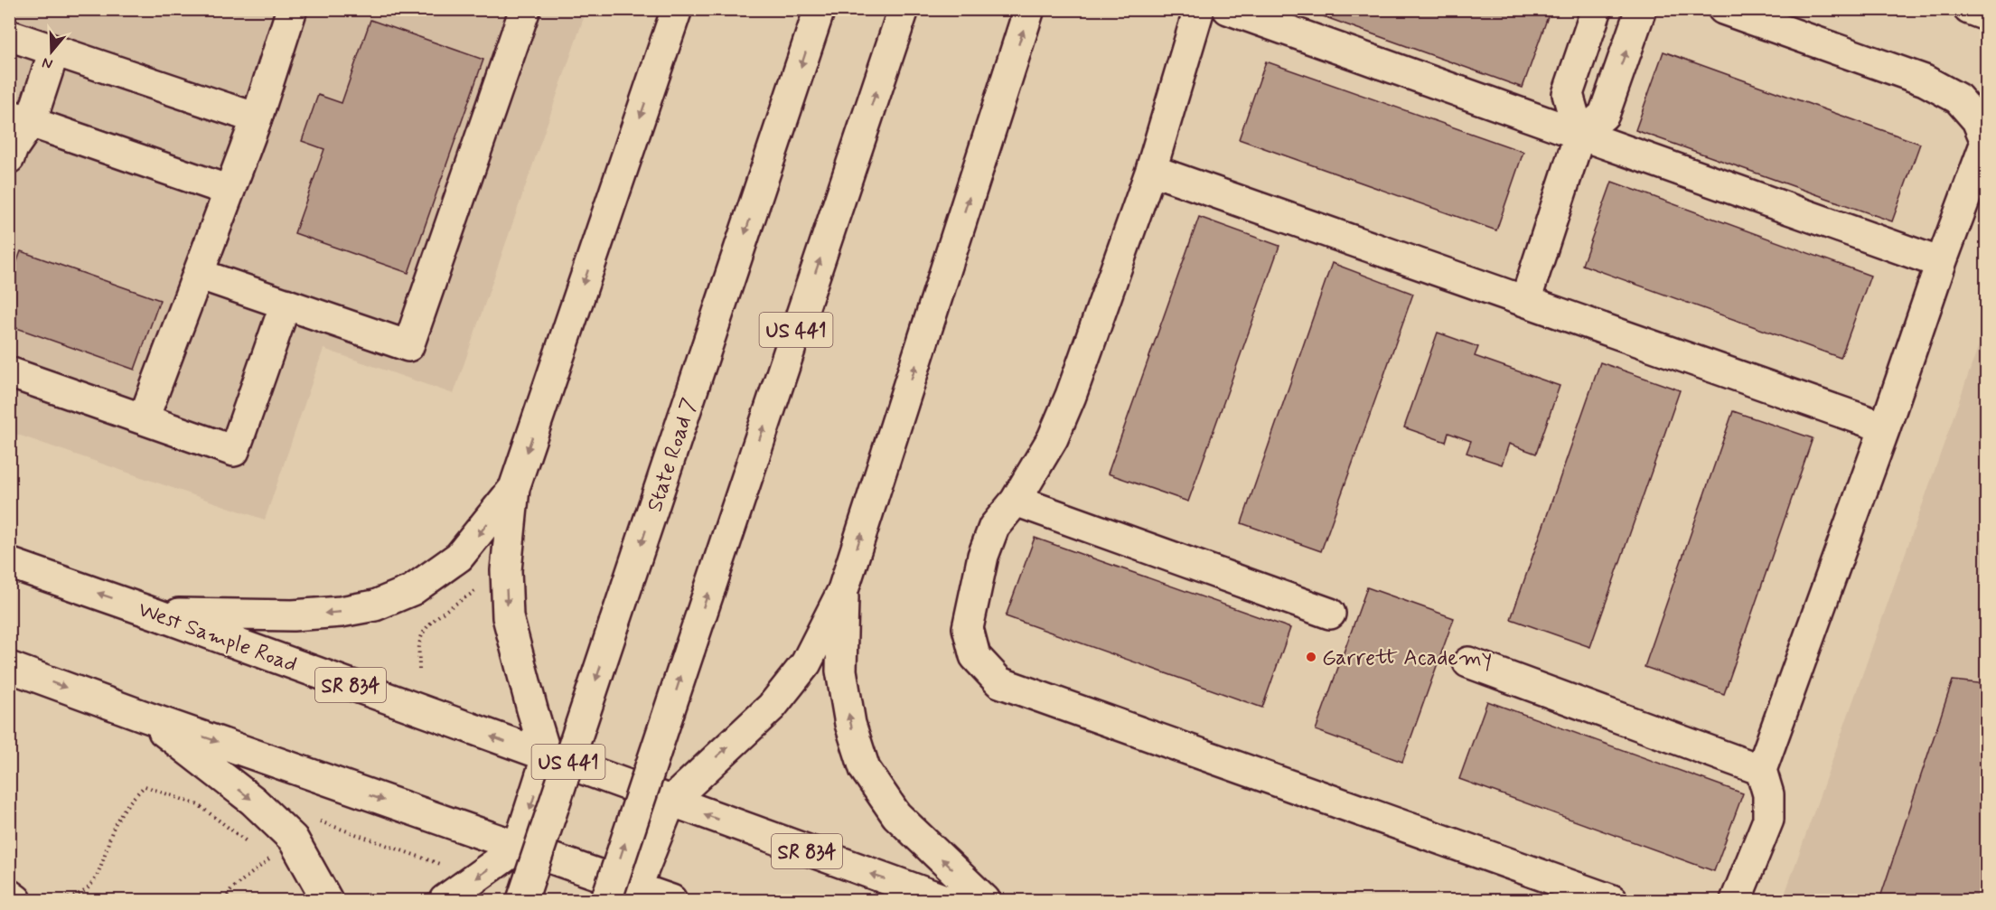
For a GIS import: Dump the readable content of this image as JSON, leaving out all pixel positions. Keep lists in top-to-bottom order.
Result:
{
  "streets": {
    "main road": [
      "US 441",
      "State Road 7",
      "West Sample Road",
      "SR 834"
    ]
  },
  "places": ["Garrett Academy"],
  "north": "bottom"
}
